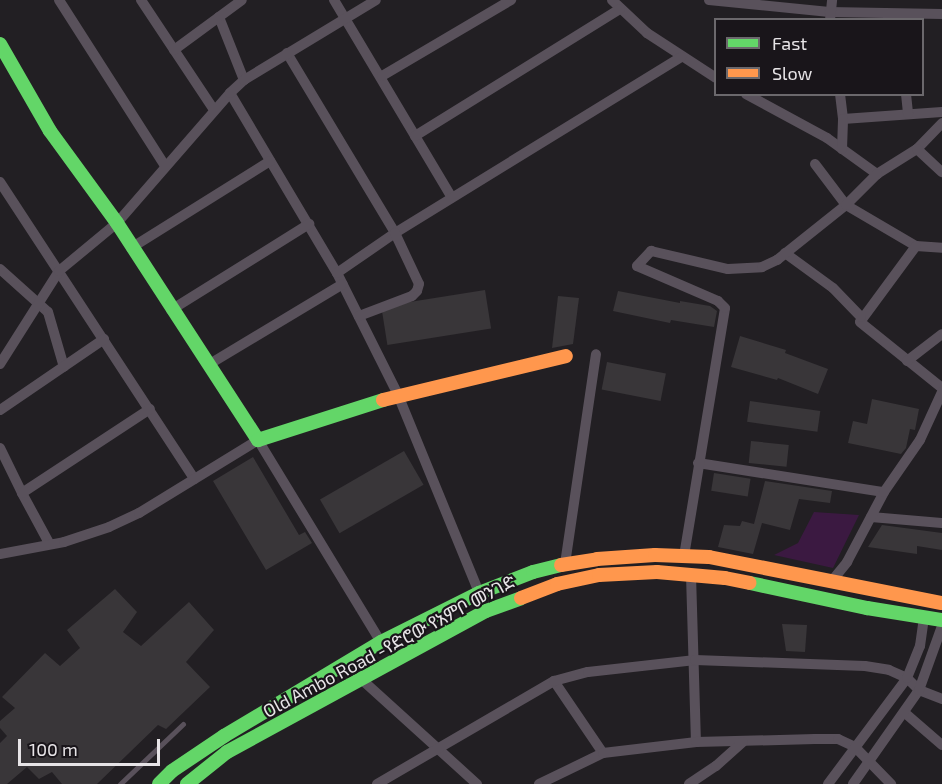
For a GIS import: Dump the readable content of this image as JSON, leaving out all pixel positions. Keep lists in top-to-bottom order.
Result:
{
  "streets": {
    "main road": ["Old Ambo Road -የድሮው የአምቦ መንገድ"]
  },
  "legend": ["Fast", "Slow"],
  "scale_bar": "100 m"
}
